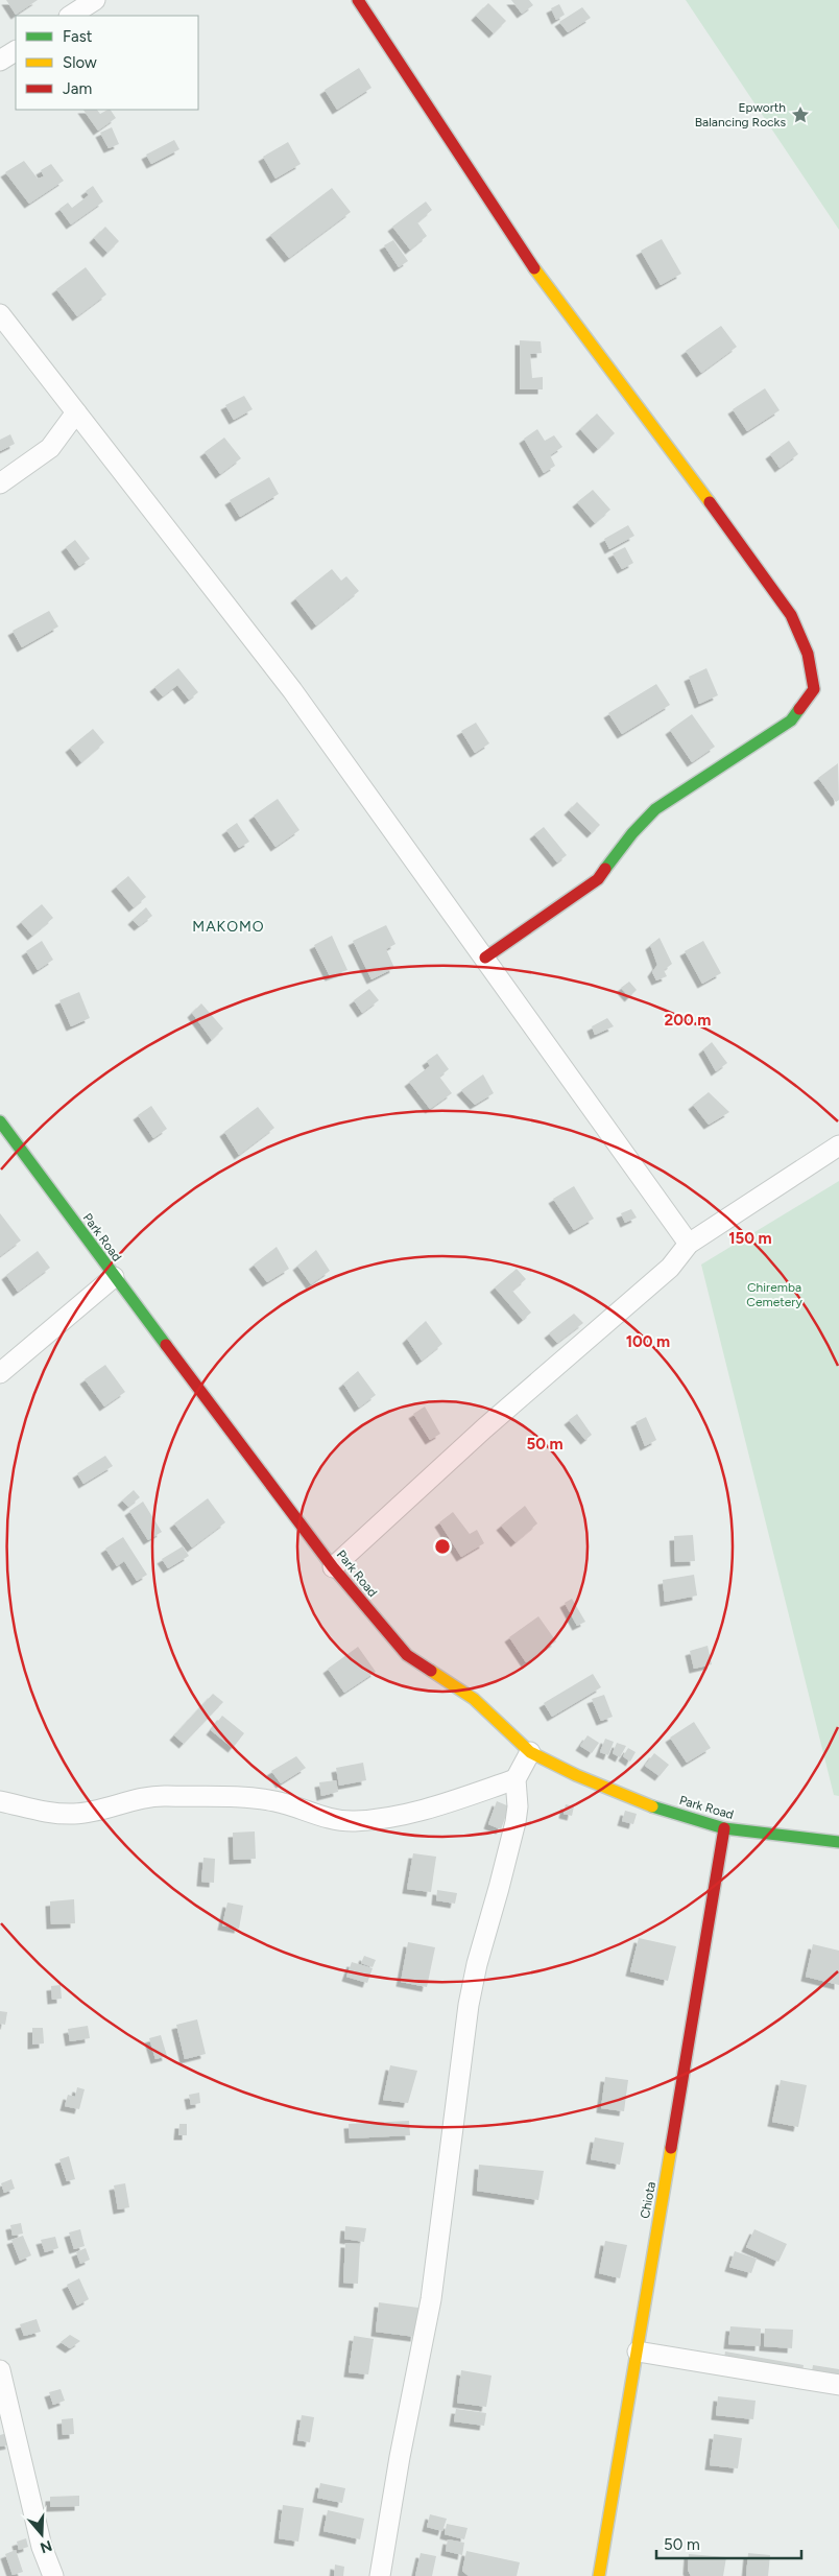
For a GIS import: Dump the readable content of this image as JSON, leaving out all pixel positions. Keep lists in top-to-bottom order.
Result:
{
  "streets": {
    "street": ["Park Road", "Chiota"]
  },
  "crossings": [
    ["Park Road", "Chiota"]
  ],
  "districts": ["MAKOMO"],
  "parks": ["Chiremba Cemetery"],
  "places": {
    "place": ["Epworth Balancing Rocks"]
  },
  "legend": ["Fast", "Slow", "Jam"],
  "scale_bar": "50 m",
  "north": "bottom",
  "rings": [
    "200 m",
    "150 m",
    "100 m",
    "50 m"
  ]
}
